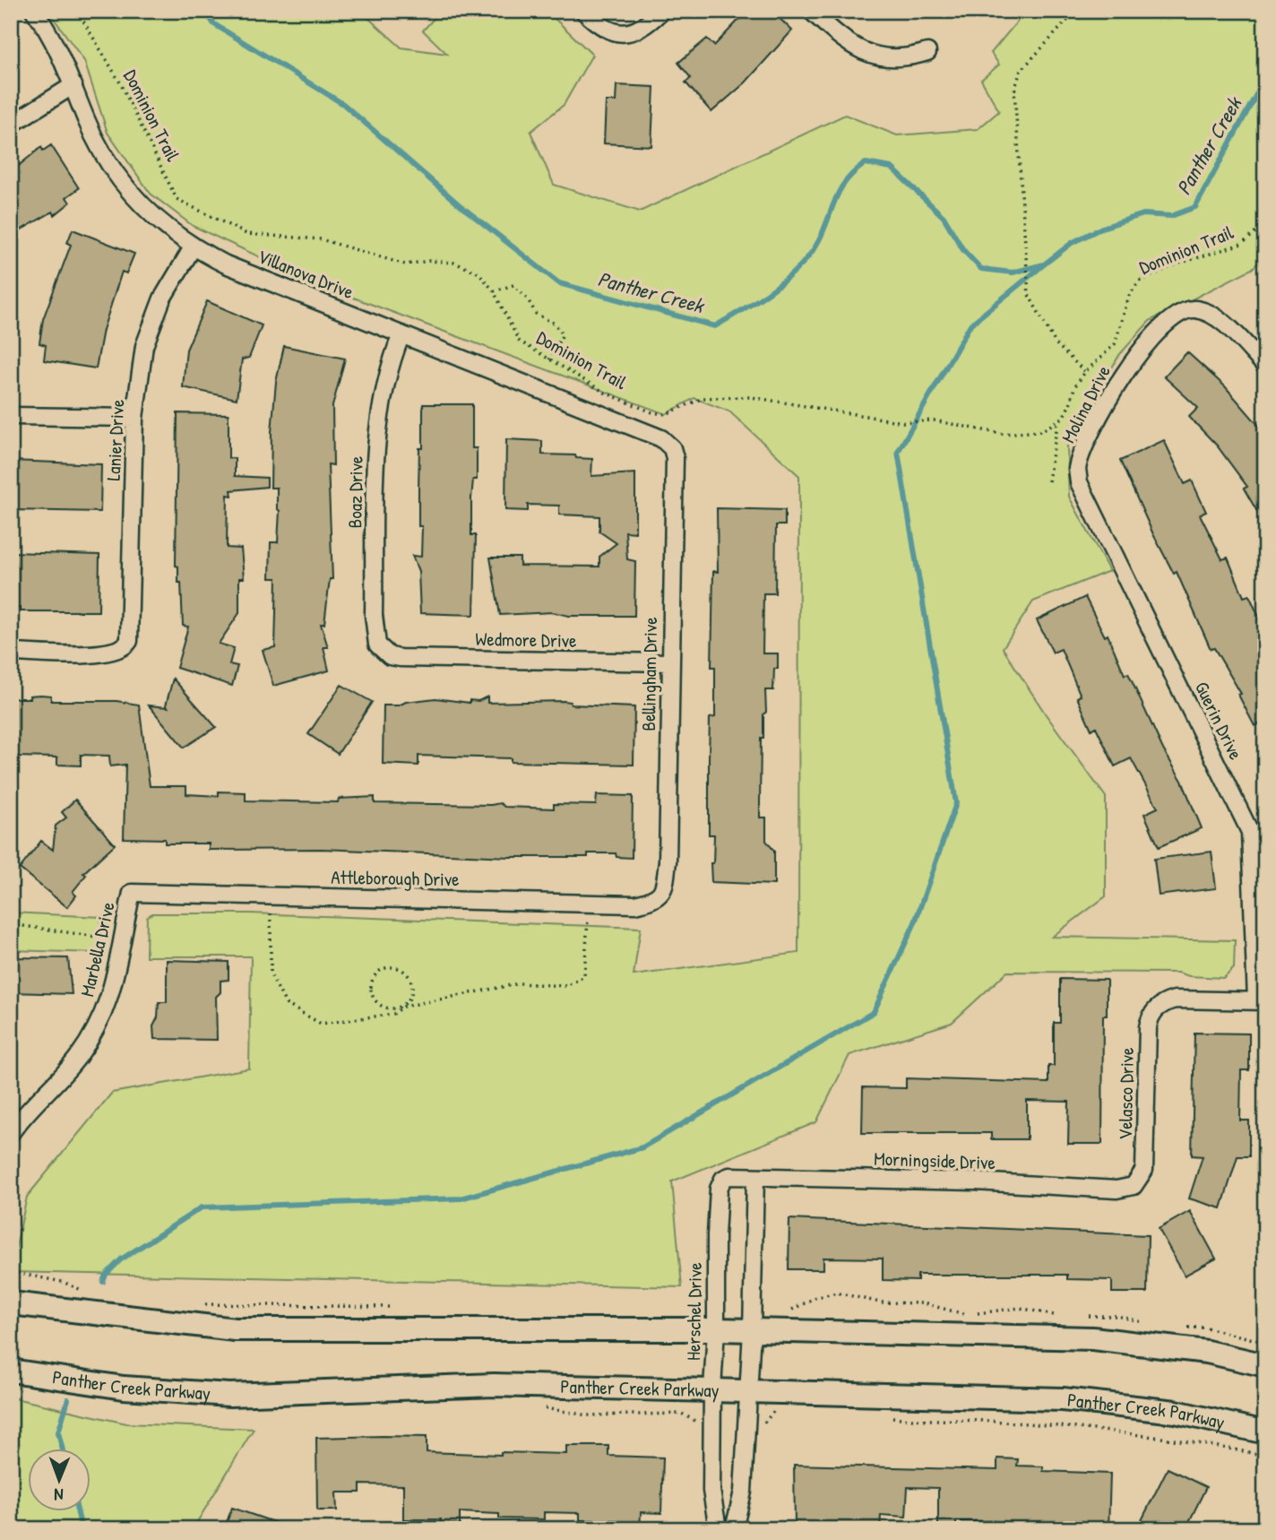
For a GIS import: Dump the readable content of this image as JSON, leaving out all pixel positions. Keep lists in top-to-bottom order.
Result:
{
  "streets": {
    "main road": ["Panther Creek Parkway"],
    "street": [
      "Villanova Drive",
      "Molina Drive",
      "Lanier Drive",
      "Boaz Drive",
      "Wedmore Drive",
      "Bellingham Drive",
      "Guerin Drive",
      "Attleborough Drive",
      "Marbella Drive",
      "Velasco Drive",
      "Morningside Drive",
      "Herschel Drive"
    ],
    "path": ["Dominion Trail"]
  },
  "crossings": [
    ["Villanova Drive", "Lanier Drive"],
    ["Villanova Drive", "Boaz Drive"],
    ["Villanova Drive", "Bellingham Drive"],
    ["Molina Drive", "Guerin Drive"],
    ["Boaz Drive", "Wedmore Drive"],
    ["Wedmore Drive", "Bellingham Drive"],
    ["Bellingham Drive", "Attleborough Drive"],
    ["Guerin Drive", "Velasco Drive"],
    ["Attleborough Drive", "Marbella Drive"],
    ["Velasco Drive", "Morningside Drive"],
    ["Morningside Drive", "Herschel Drive"],
    ["Herschel Drive", "Panther Creek Parkway"]
  ],
  "water": ["Panther Creek"],
  "north": "bottom"
}
